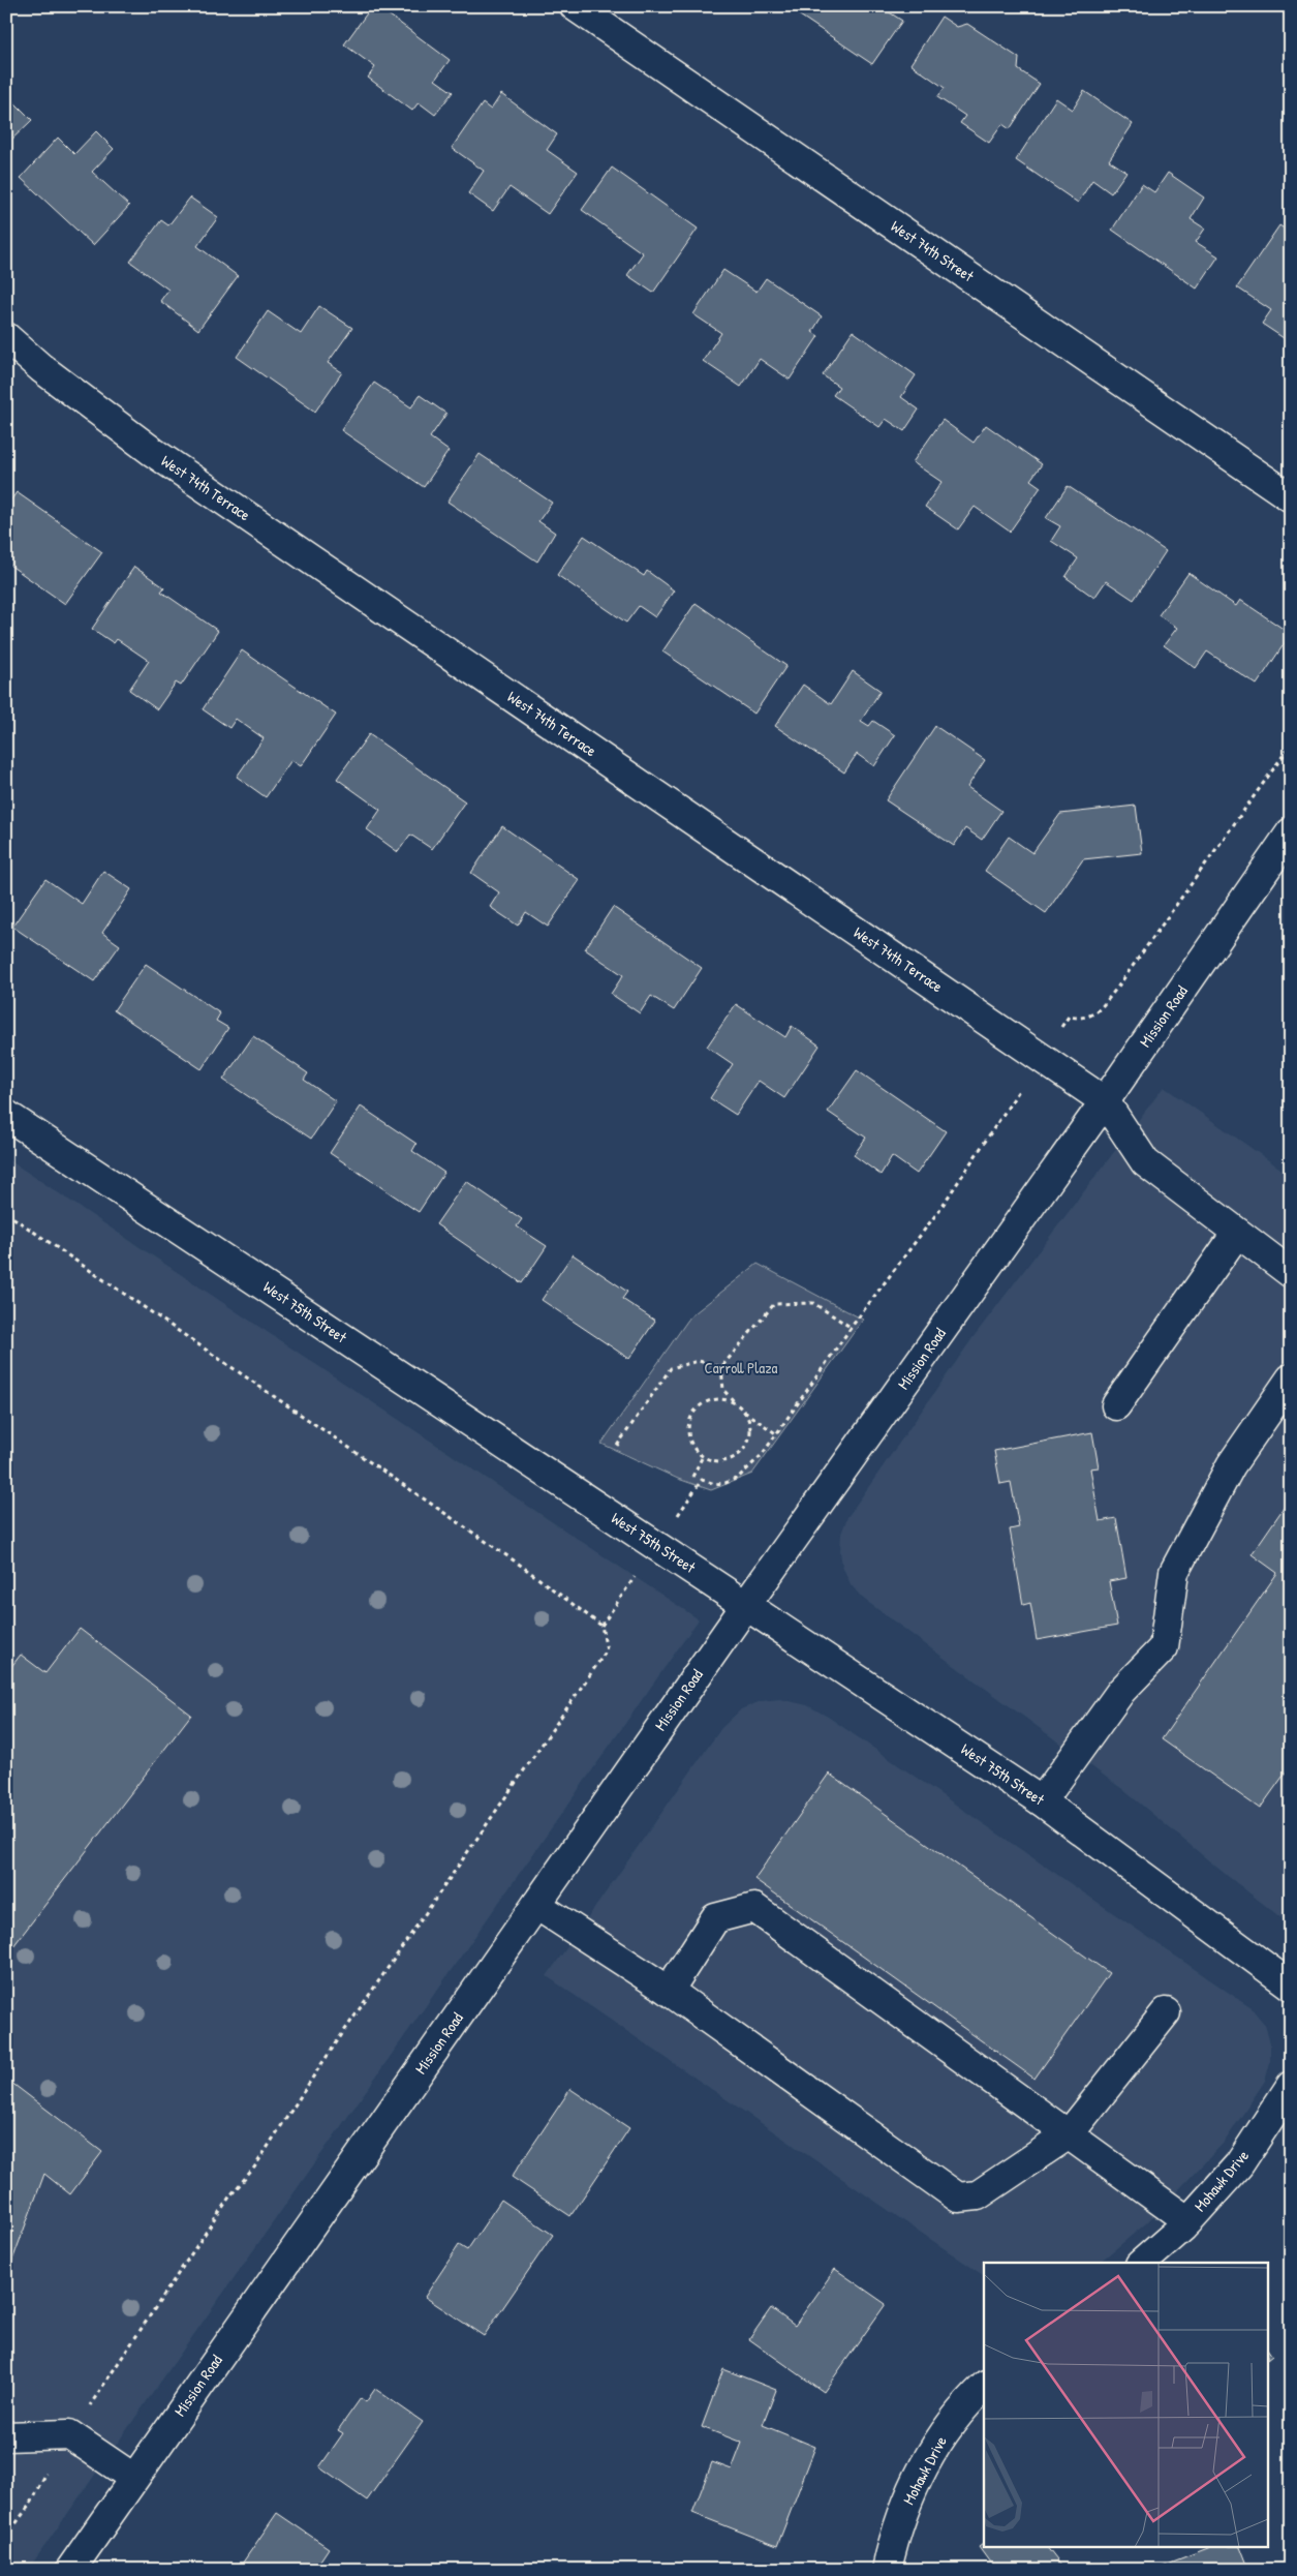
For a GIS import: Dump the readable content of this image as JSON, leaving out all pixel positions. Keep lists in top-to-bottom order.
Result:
{
  "streets": {
    "main road": [
      "West 74th Street",
      "West 74th Terrace",
      "Mission Road",
      "West 75th Street",
      "Mohawk Drive"
    ]
  },
  "crossings": [
    ["West 74th Terrace", "Mission Road"],
    ["Mission Road", "West 75th Street"]
  ],
  "parks": ["Carroll Plaza"]
}
